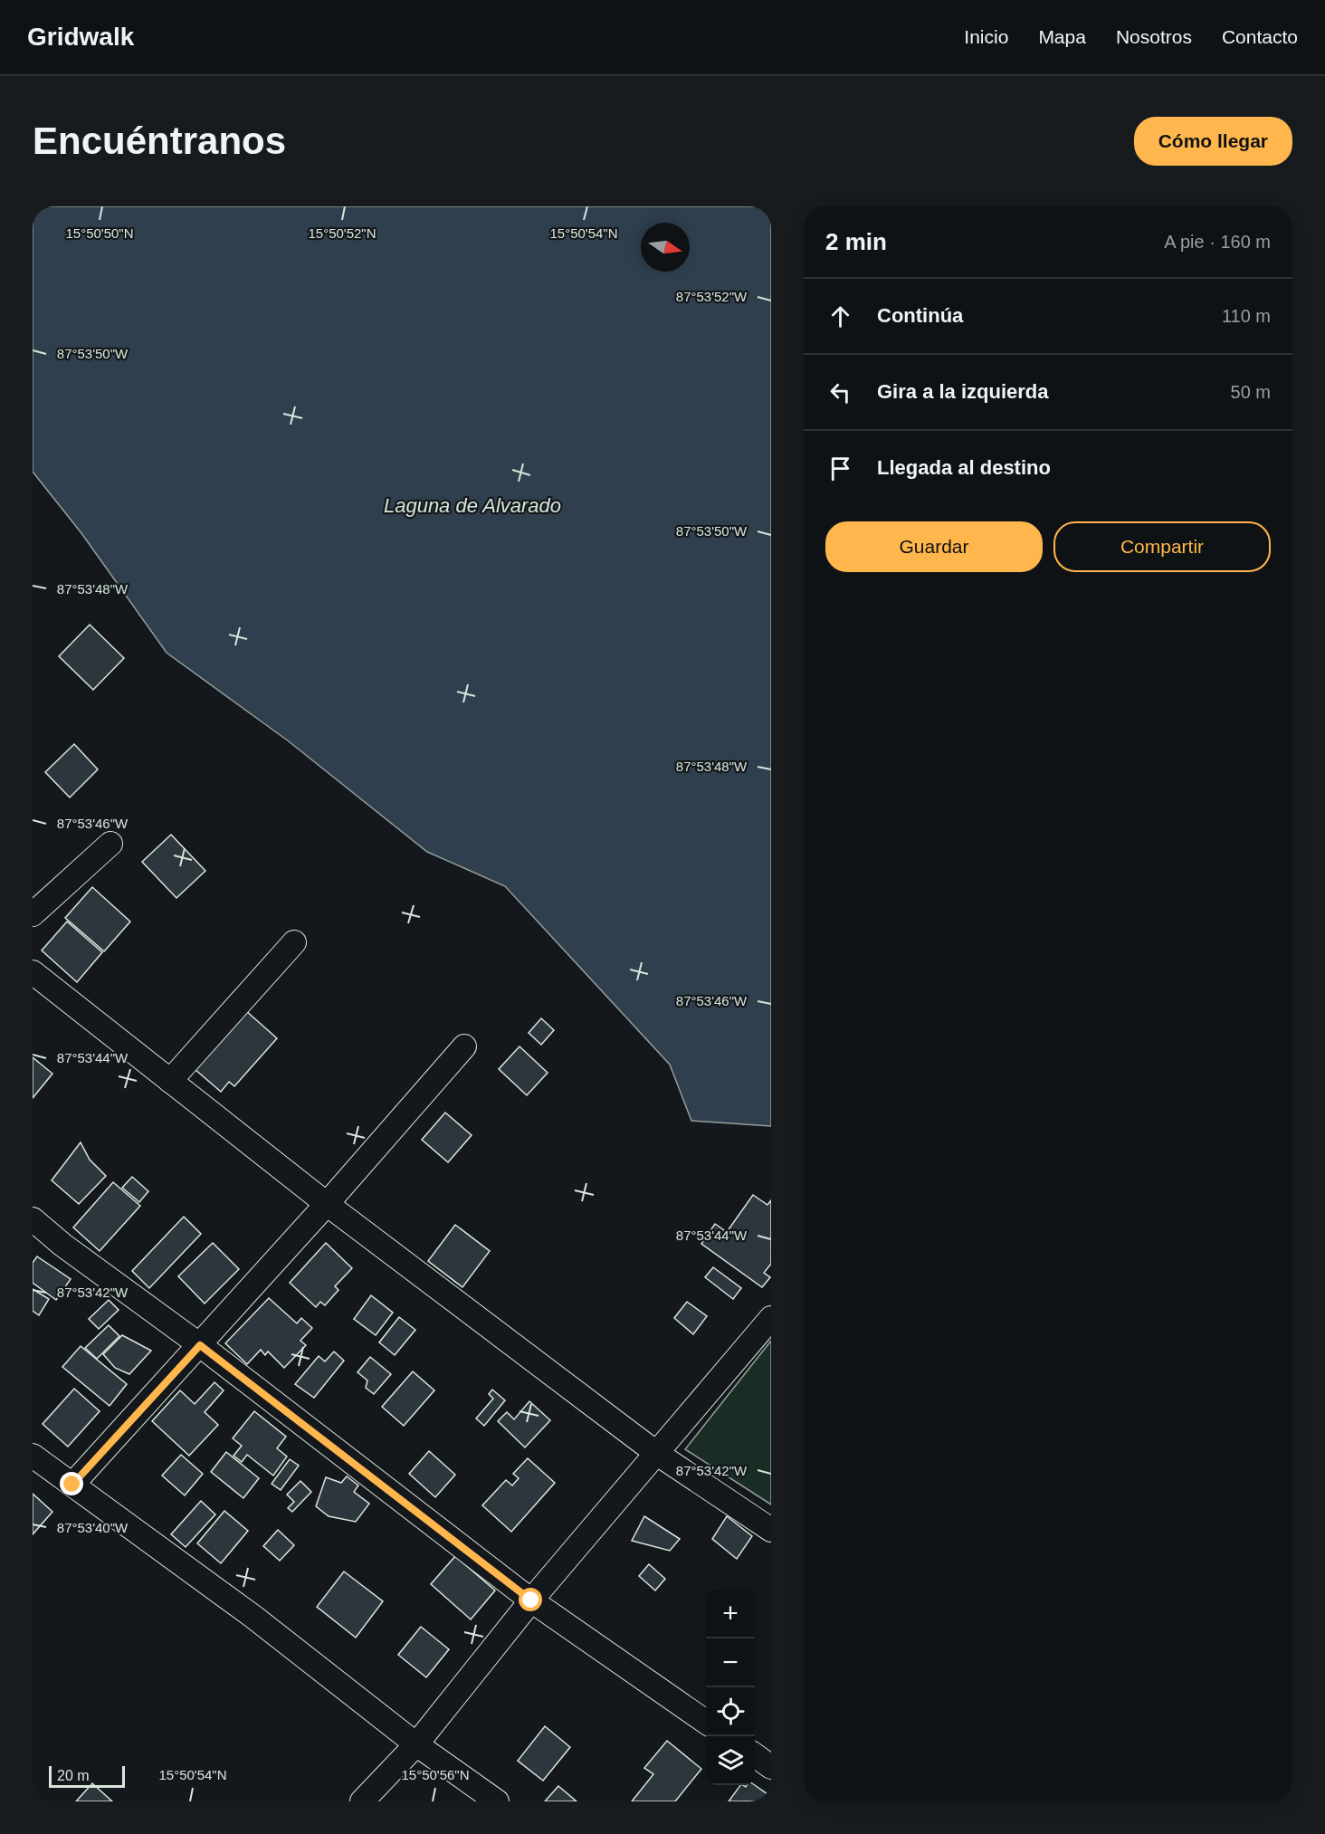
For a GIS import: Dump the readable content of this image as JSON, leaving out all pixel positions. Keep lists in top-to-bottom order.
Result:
{
  "water": ["Laguna de Alvarado"],
  "scale_bar": "20 m",
  "north": "right",
  "page": {
    "header": "Gridwalk",
    "nav": [
      "Inicio",
      "Mapa",
      "Nosotros",
      "Contacto"
    ],
    "buttons": [
      "Cómo llegar",
      ["Guardar", "Compartir"]
    ],
    "title": "Encuéntranos",
    "heading": ["2 min", "A pie · 160 m"],
    "list": [
      ["Continúa", "110 m"],
      ["Gira a la izquierda", "50 m"],
      "Llegada al destino"
    ],
    "map_buttons": ["+", "−"],
    "scale": "20 m"
  },
  "coordinates": [
    "15°50'50\"N",
    "15°50'52\"N",
    "15°50'54\"N",
    "87°53'52\"W",
    "87°53'50\"W",
    "87°53'48\"W",
    "87°53'46\"W",
    "87°53'44\"W",
    "87°53'42\"W",
    "87°53'40\"W",
    "15°50'56\"N"
  ]
}
